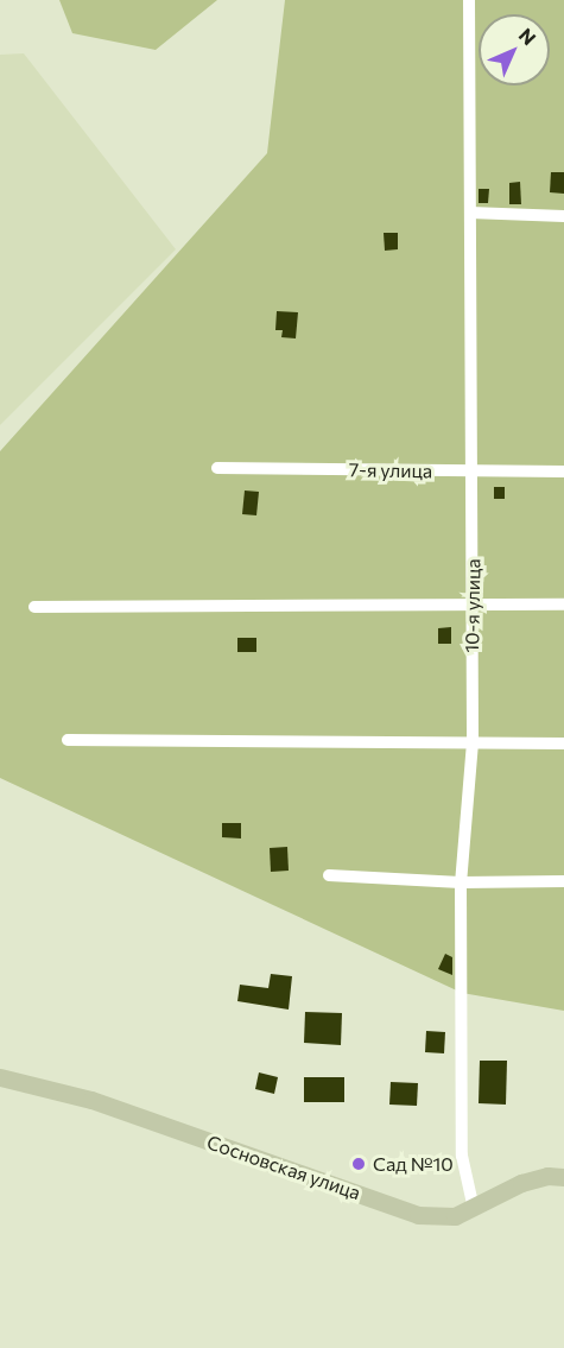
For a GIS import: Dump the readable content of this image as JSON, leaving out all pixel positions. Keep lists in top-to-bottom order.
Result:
{
  "streets": {
    "street": ["7-я улица", "10-я улица", "Сосновская улица"]
  },
  "crossings": [
    ["7-я улица", "10-я улица"],
    ["10-я улица", "Сосновская улица"]
  ],
  "places": ["Сад №10"],
  "north": "top right"
}
